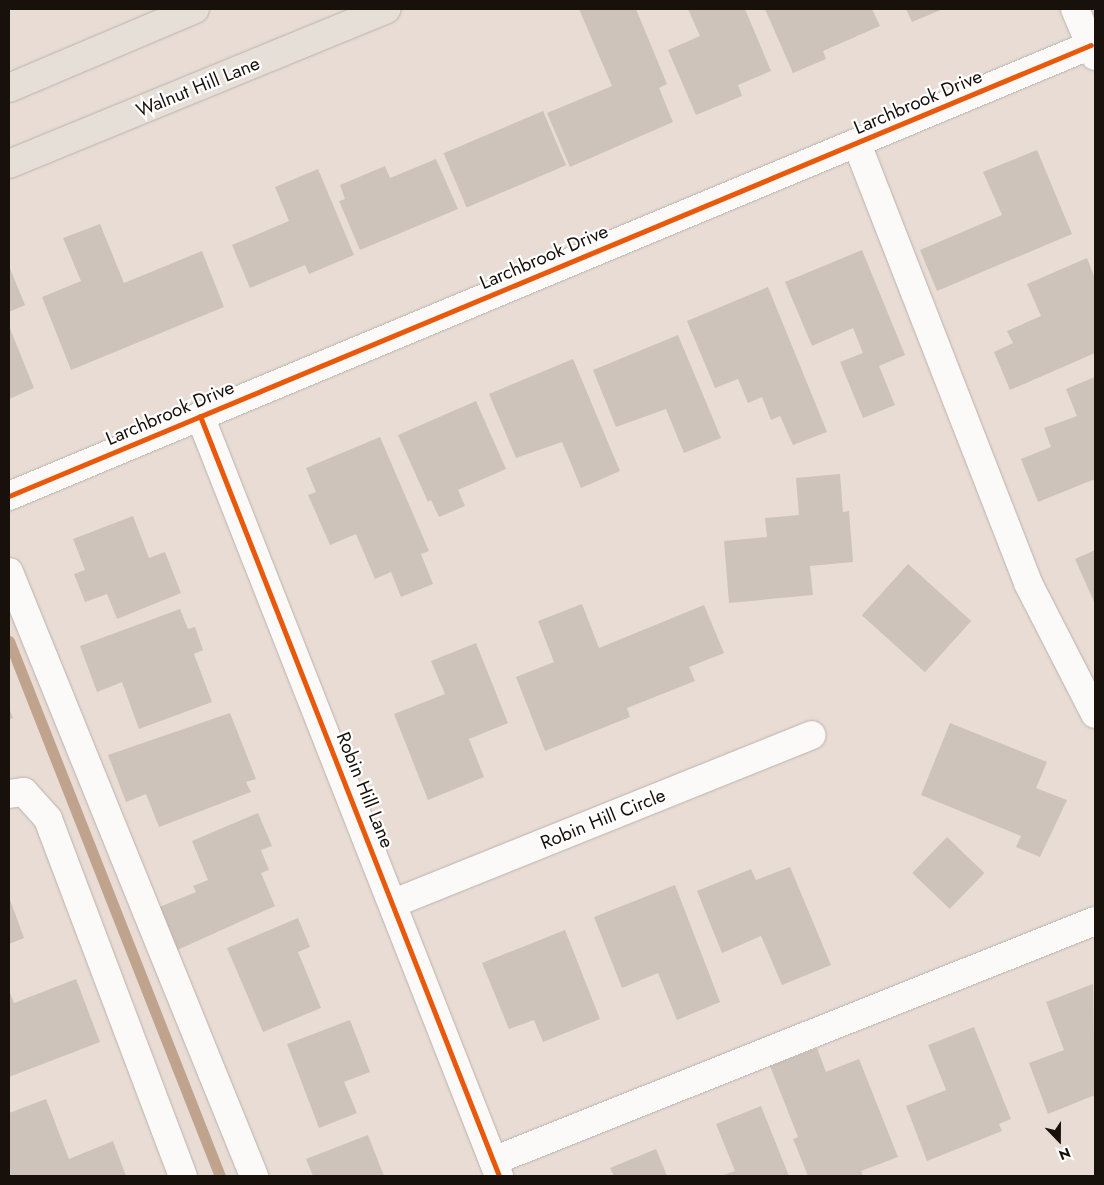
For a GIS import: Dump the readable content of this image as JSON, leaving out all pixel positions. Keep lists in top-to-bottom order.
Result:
{
  "streets": {
    "main road": ["Walnut Hill Lane"],
    "street": ["Larchbrook Drive", "Robin Hill Lane", "Robin Hill Circle"]
  },
  "crossings": [
    ["Larchbrook Drive", "Robin Hill Lane"],
    ["Robin Hill Lane", "Robin Hill Circle"]
  ],
  "north": "bottom"
}
